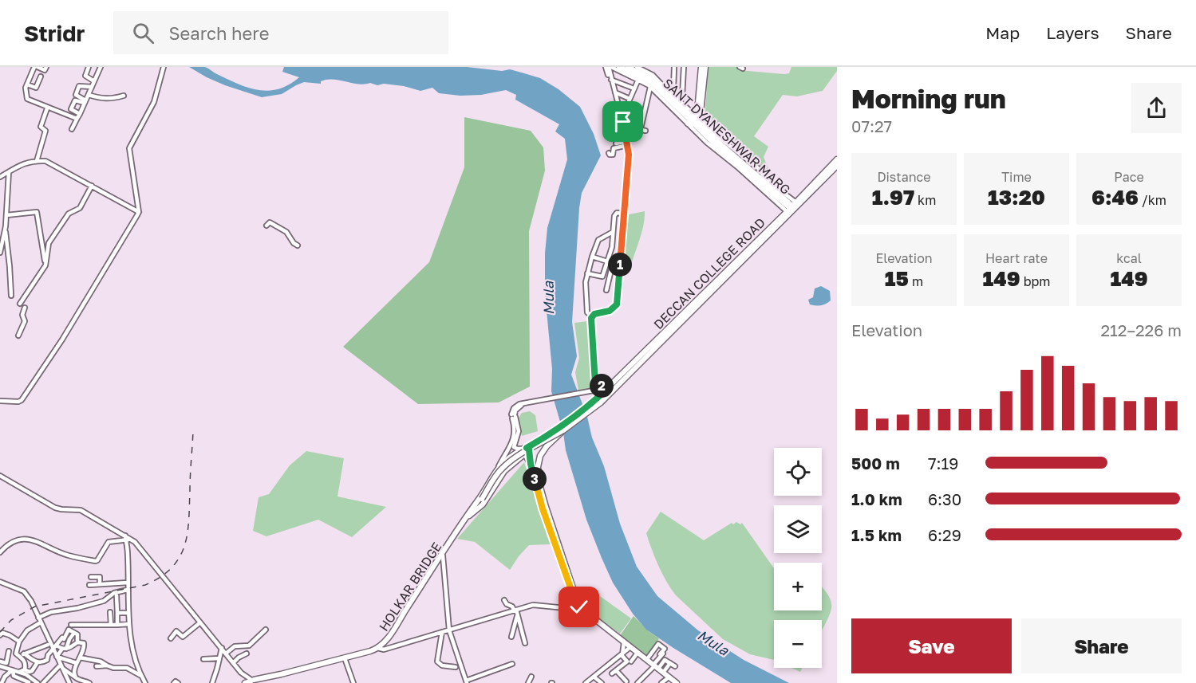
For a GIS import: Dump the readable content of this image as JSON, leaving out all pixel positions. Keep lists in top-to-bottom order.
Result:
{
  "streets": {
    "main road": ["SANT DYANESHWAR MARG", "DECCAN COLLEGE ROAD", "HOLKAR BRIDGE"]
  },
  "crossings": [
    ["SANT DYANESHWAR MARG", "DECCAN COLLEGE ROAD"],
    ["DECCAN COLLEGE ROAD", "HOLKAR BRIDGE"]
  ],
  "water": ["Mula"],
  "page": {
    "header": "Stridr",
    "search": "Search here",
    "nav": ["Map", "Layers", "Share"],
    "heading": ["Morning run", "07:27"],
    "stats": [
      ["Distance", "1.97 km"],
      ["Time", "13:20"],
      ["Pace", "6:46 /km"],
      ["Elevation", "15 m"],
      ["Heart rate", "149 bpm"],
      ["kcal", "149"]
    ],
    "pins": ["1", "2", "3"],
    "chart": ["Elevation", "212–226 m"],
    "list": [
      {
        "name": "500 m",
        "note": "7:19"
      },
      {
        "name": "1.0 km",
        "note": "6:30"
      },
      {
        "name": "1.5 km",
        "note": "6:29"
      }
    ],
    "map_buttons": ["+", "−"],
    "buttons": ["Save", "Share"]
  }
}
